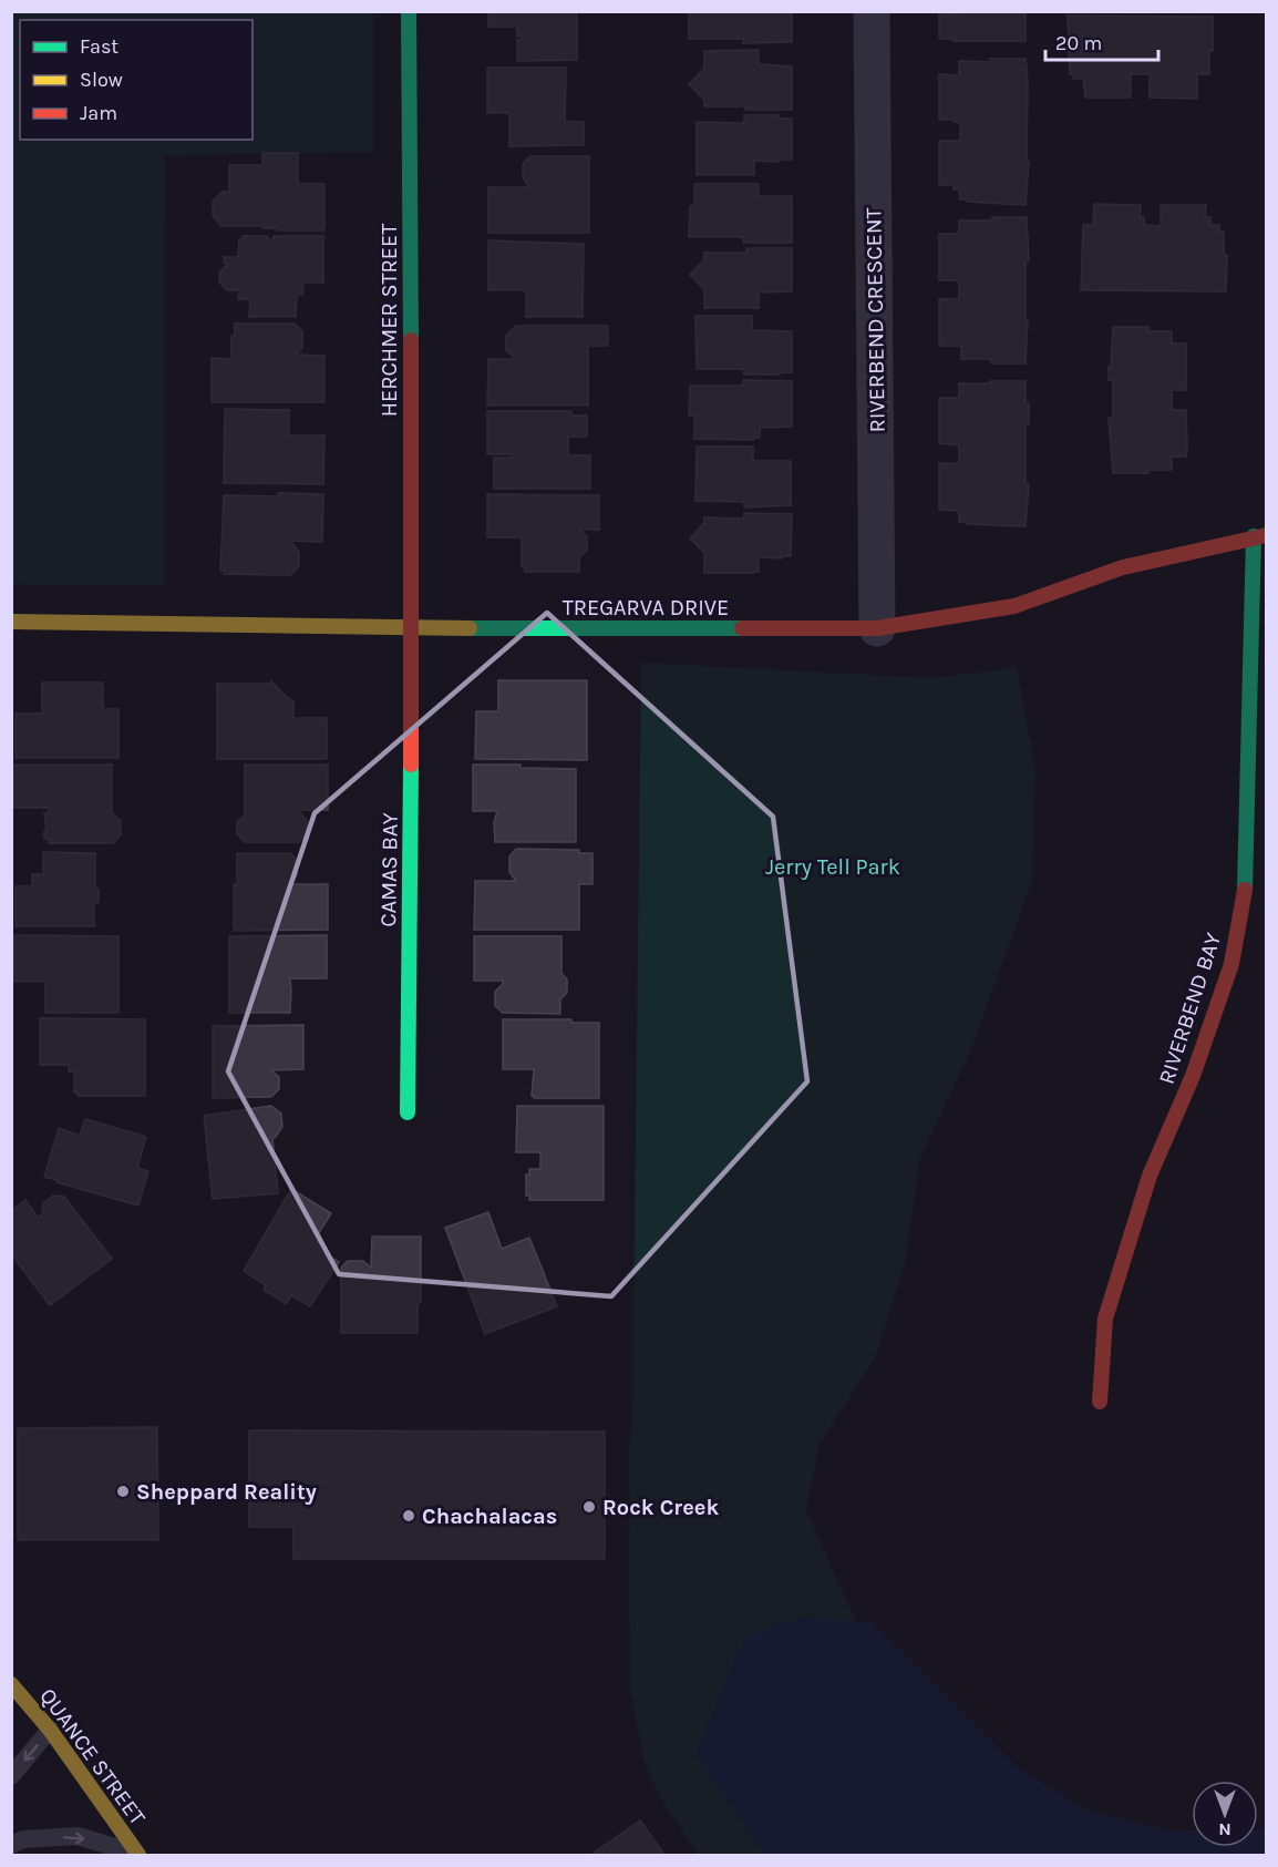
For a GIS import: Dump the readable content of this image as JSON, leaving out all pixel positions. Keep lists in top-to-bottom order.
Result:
{
  "streets": {
    "street": [
      "HERCHMER STREET",
      "RIVERBEND CRESCENT",
      "TREGARVA DRIVE",
      "CAMAS BAY",
      "RIVERBEND BAY",
      "QUANCE STREET"
    ]
  },
  "crossings": [
    ["HERCHMER STREET", "TREGARVA DRIVE"],
    ["HERCHMER STREET", "CAMAS BAY"],
    ["RIVERBEND CRESCENT", "TREGARVA DRIVE"],
    ["TREGARVA DRIVE", "CAMAS BAY"],
    ["TREGARVA DRIVE", "RIVERBEND BAY"]
  ],
  "parks": ["Jerry Tell Park"],
  "places": ["Sheppard Reality", "Rock Creek", "Chachalacas"],
  "legend": ["Fast", "Slow", "Jam"],
  "scale_bar": "20 m",
  "north": "bottom"
}
